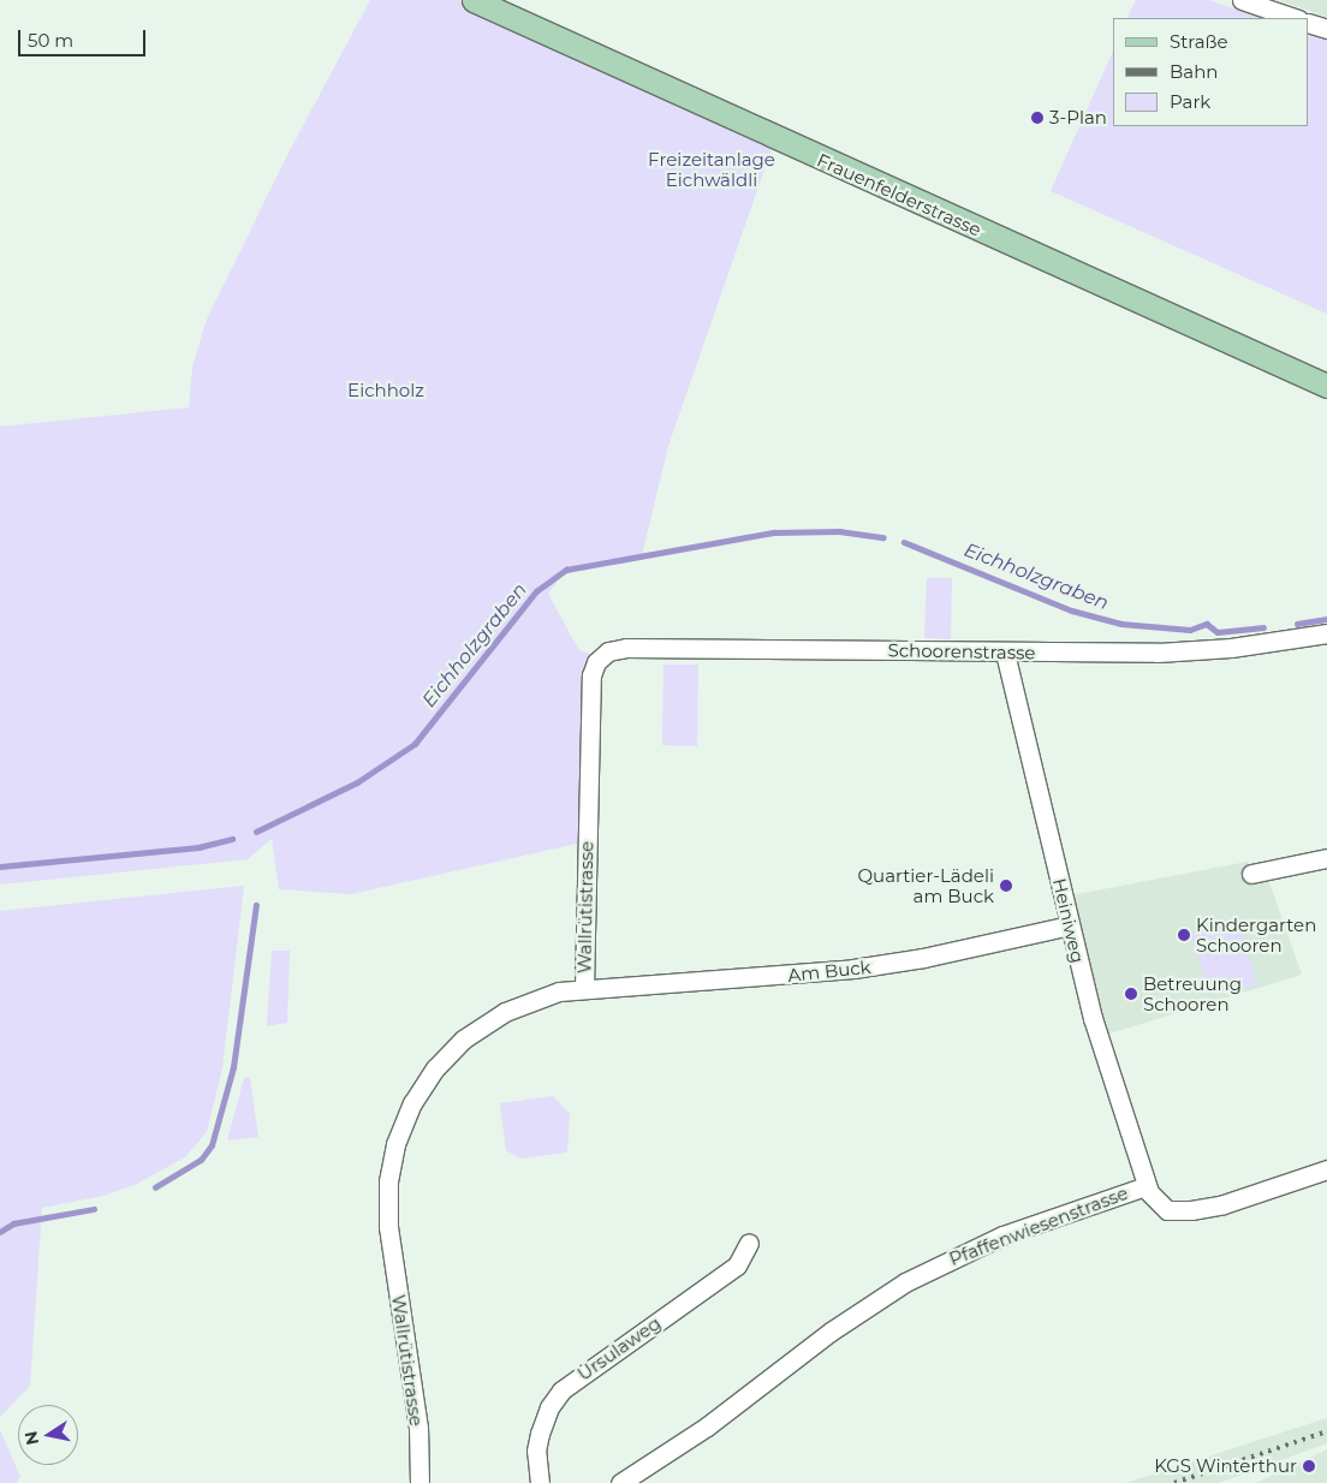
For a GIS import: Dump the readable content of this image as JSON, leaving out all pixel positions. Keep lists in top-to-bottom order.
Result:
{
  "streets": {
    "main road": ["Frauenfelderstrasse"],
    "street": [
      "Schoorenstrasse",
      "Wallrütistrasse",
      "Heiniweg",
      "Am Buck",
      "Pfaffenwiesenstrasse",
      "Ursulaweg"
    ]
  },
  "crossings": [
    ["Schoorenstrasse", "Wallrütistrasse"],
    ["Schoorenstrasse", "Heiniweg"],
    ["Wallrütistrasse", "Am Buck"],
    ["Heiniweg", "Am Buck"],
    ["Heiniweg", "Pfaffenwiesenstrasse"]
  ],
  "water": ["Eichholzgraben"],
  "parks": ["Freizeitanlage Eichwäldli", "Eichholz"],
  "places": [
    "3-Plan",
    "Quartier-Lädeli am Buck",
    "Kindergarten Schooren",
    "Betreuung Schooren",
    "KGS Winterthur"
  ],
  "legend": ["Straße", "Bahn", "Park"],
  "scale_bar": "50 m",
  "north": "left"
}
